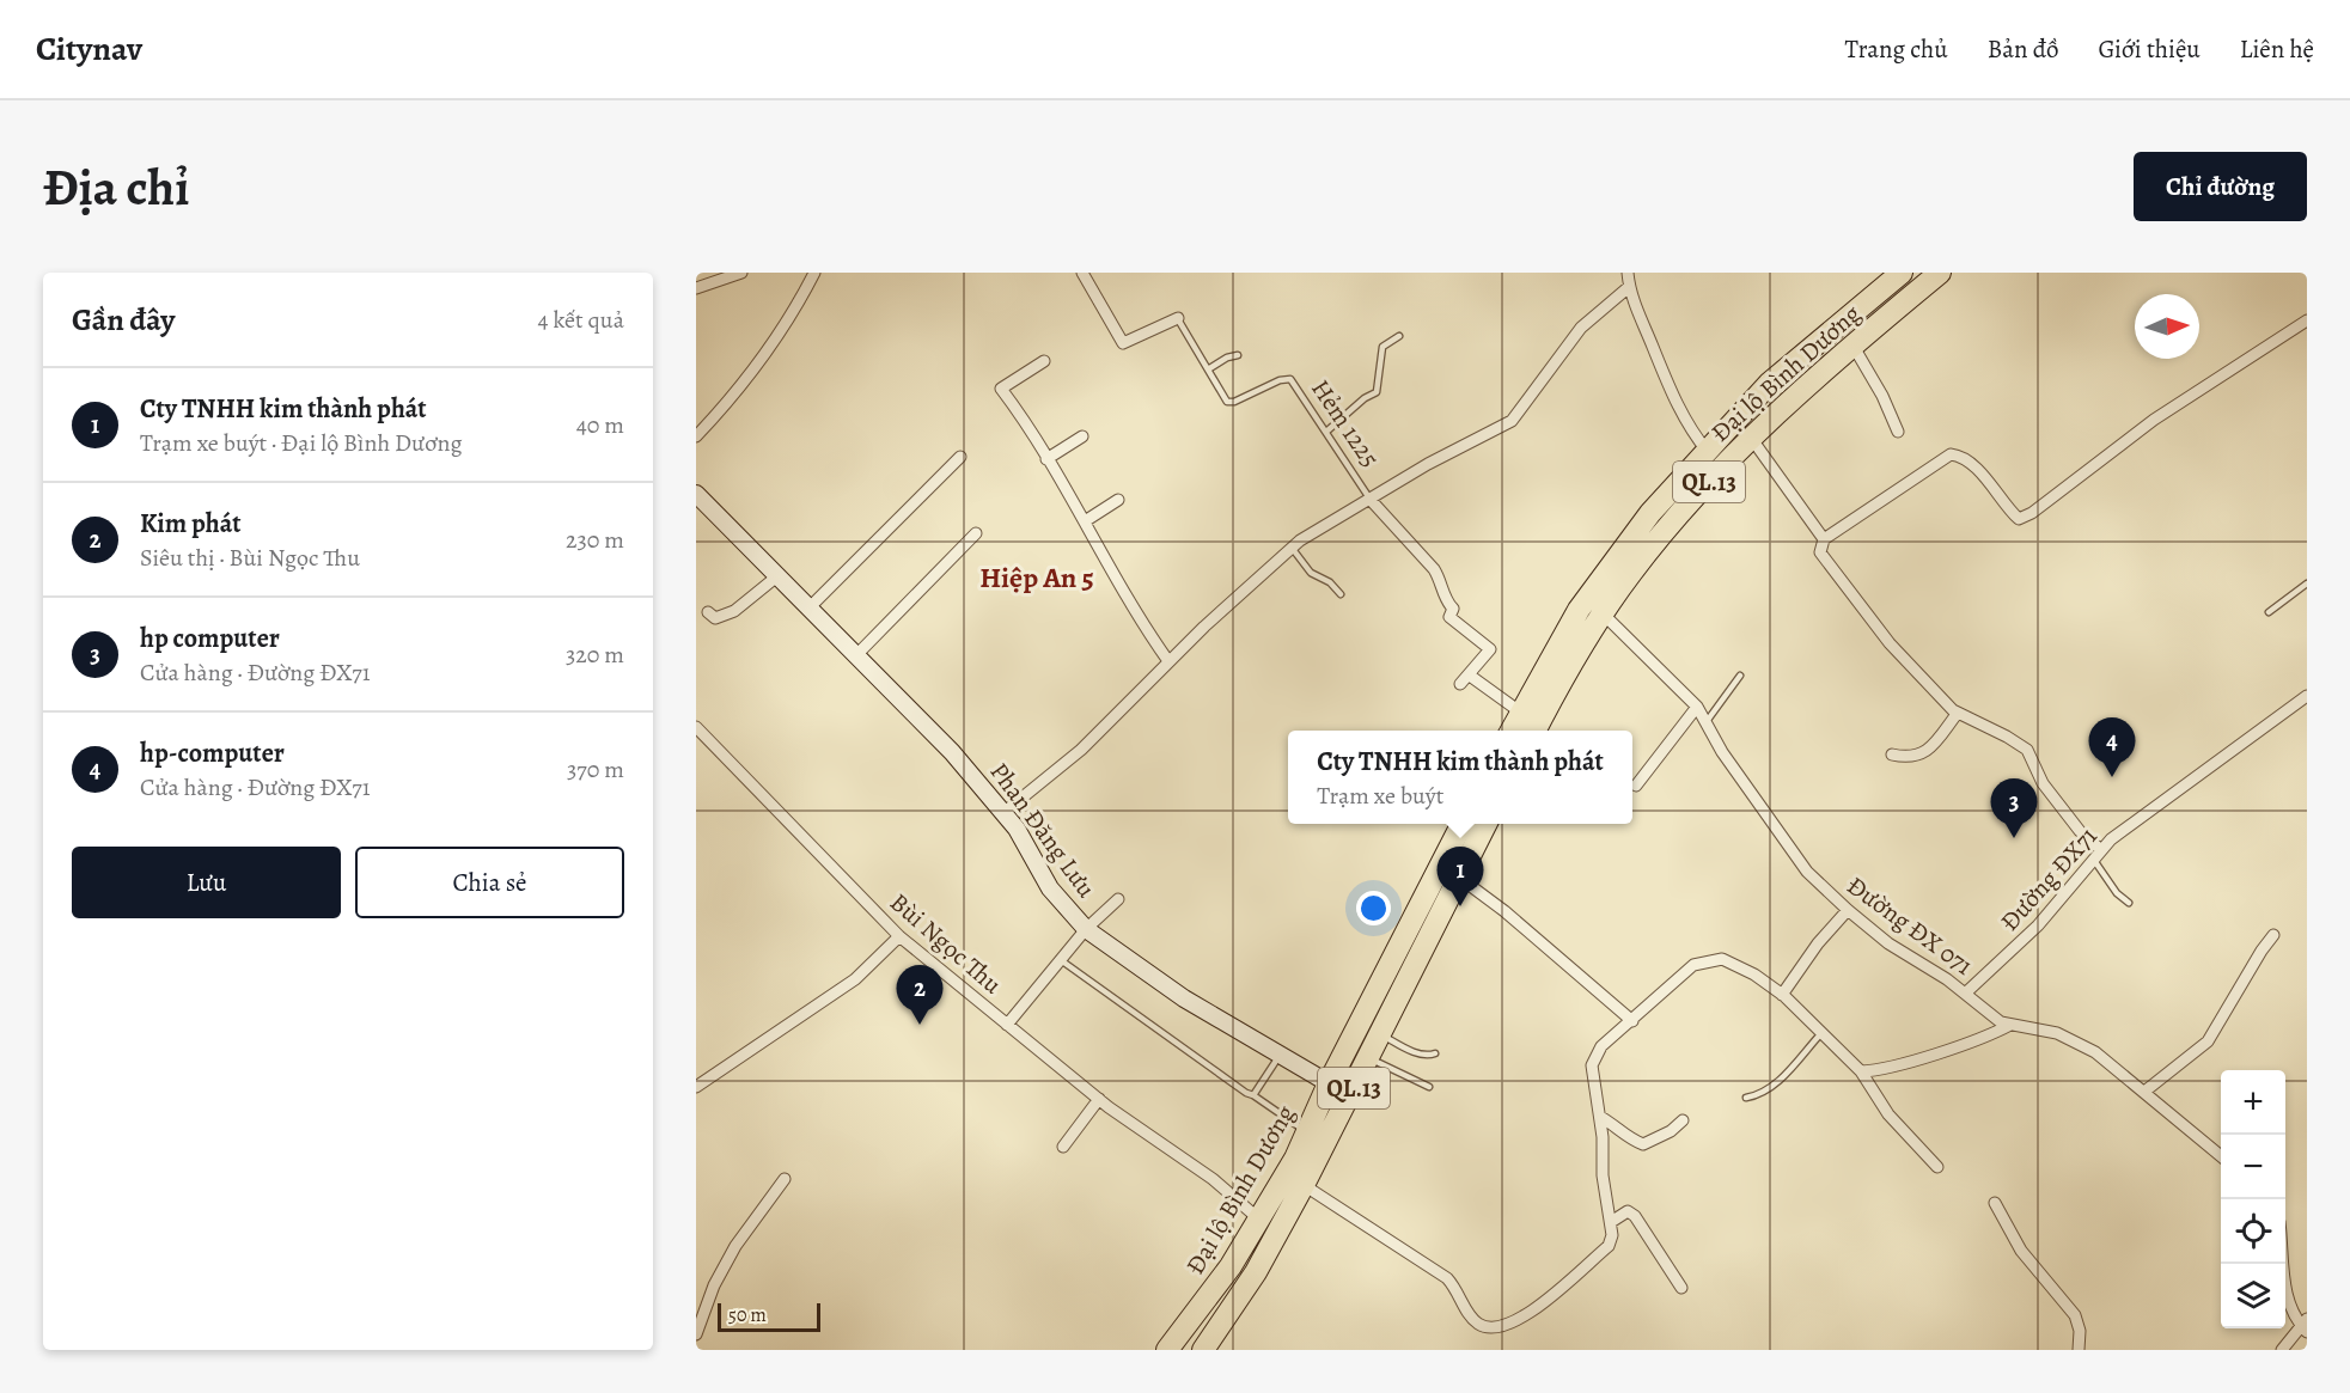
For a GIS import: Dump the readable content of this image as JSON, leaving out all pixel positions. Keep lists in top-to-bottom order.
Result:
{
  "streets": {
    "highway": ["Đại lộ Bình Dương", "QL.13"],
    "street": [
      "Hẻm 1225",
      "Phan Đăng Lưu",
      "Đường ĐX71",
      "Đường ĐX 071",
      "Bùi Ngọc Thu"
    ]
  },
  "crossings": [
    ["Đại lộ Bình Dương", "Phan Đăng Lưu"],
    ["Đại lộ Bình Dương", "Đường ĐX 071"],
    ["Đại lộ Bình Dương", "Bùi Ngọc Thu"],
    ["Đường ĐX71", "Đường ĐX 071"]
  ],
  "districts": ["Hiệp An 5"],
  "scale_bar": "50 m",
  "north": "right",
  "page": {
    "header": "Citynav",
    "nav": [
      "Trang chủ",
      "Bản đồ",
      "Giới thiệu",
      "Liên hệ"
    ],
    "buttons": [
      "Chỉ đường",
      ["Lưu", "Chia sẻ"]
    ],
    "title": "Địa chỉ",
    "heading": ["Gần đây", "4 kết quả"],
    "list": [
      {
        "mark": "1",
        "name": "Cty TNHH kim thành phát",
        "note": "Trạm xe buýt · Đại lộ Bình Dương",
        "value": "40 m"
      },
      {
        "mark": "2",
        "name": "Kim phát",
        "note": "Siêu thị · Bùi Ngọc Thu",
        "value": "230 m"
      },
      {
        "mark": "3",
        "name": "hp computer",
        "note": "Cửa hàng · Đường ĐX71",
        "value": "320 m"
      },
      {
        "mark": "4",
        "name": "hp-computer",
        "note": "Cửa hàng · Đường ĐX71",
        "value": "370 m"
      }
    ],
    "pins": [
      "4",
      "3",
      "1",
      "2"
    ],
    "popup": ["Cty TNHH kim thành phát", "Trạm xe buýt"],
    "map_buttons": ["+", "−"],
    "scale": "50 m"
  }
}
